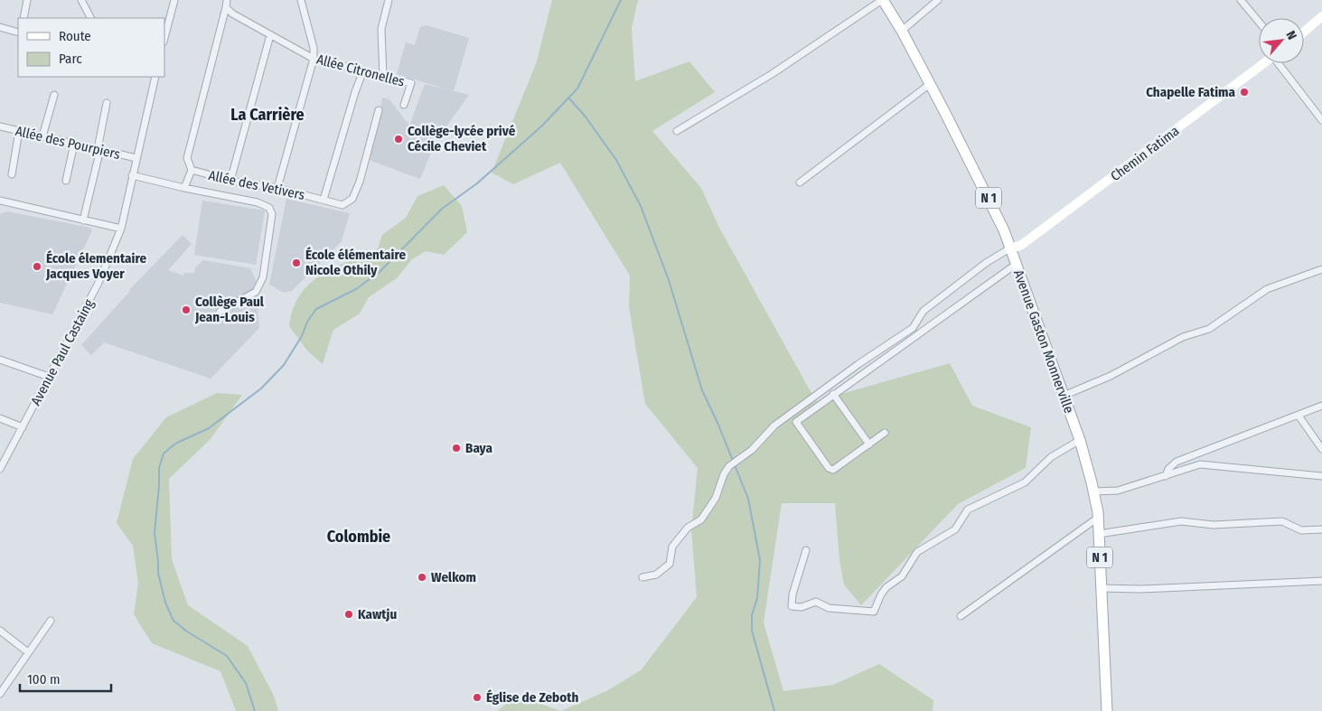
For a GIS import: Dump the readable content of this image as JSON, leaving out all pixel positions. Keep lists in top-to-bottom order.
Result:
{
  "streets": {
    "main road": ["N 1", "Avenue Gaston Monnerville"],
    "street": [
      "Allée Citronelles",
      "Allée des Pourpiers",
      "Chemin Fatima",
      "Allée des Vetivers",
      "Avenue Paul Castaing"
    ]
  },
  "crossings": [
    ["Allée Citronelles", "Allée des Vetivers"],
    ["Allée des Pourpiers", "Avenue Paul Castaing"],
    ["Chemin Fatima", "Avenue Gaston Monnerville"]
  ],
  "districts": ["La Carrière", "Colombie"],
  "places": [
    "Chapelle Fatima",
    "Collège-lycée privé Cécile Cheviet",
    "École élémentaire Nicole Othily",
    "École élementaire Jacques Voyer",
    "Collège Paul Jean-Louis",
    "Baya",
    "Welkom",
    "Kawtju",
    "Église de Zeboth"
  ],
  "legend": ["Route", "Parc"],
  "scale_bar": "100 m",
  "north": "top right"
}
